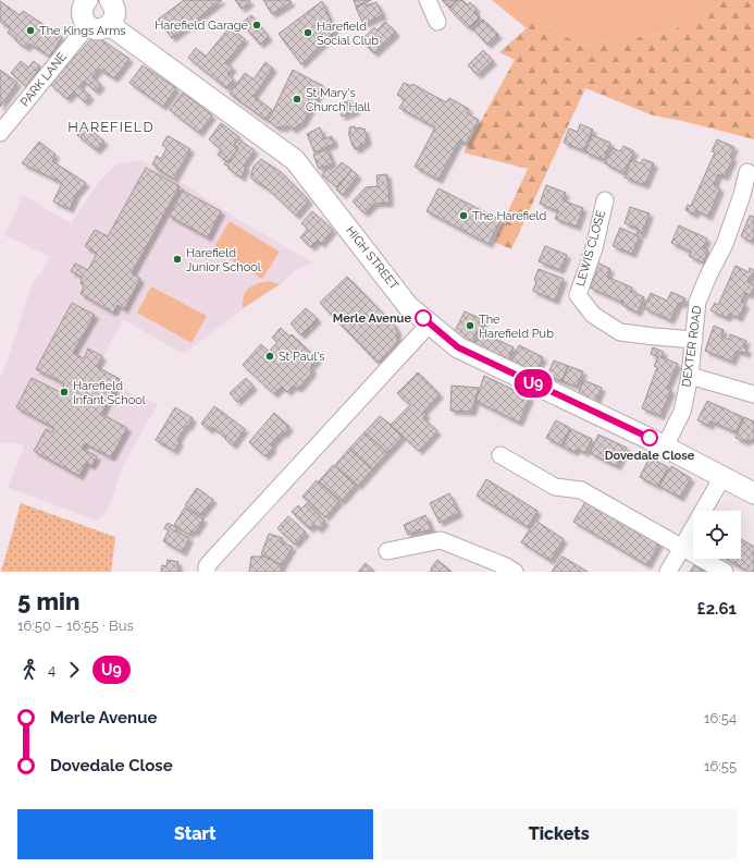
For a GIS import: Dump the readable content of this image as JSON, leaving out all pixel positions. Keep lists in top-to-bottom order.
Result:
{
  "streets": {
    "street": [
      "PARK LANE",
      "LEWIS CLOSE",
      "HIGH STREET",
      "DEXTER ROAD"
    ]
  },
  "crossings": [
    ["LEWIS CLOSE", "DEXTER ROAD"],
    ["HIGH STREET", "DEXTER ROAD"]
  ],
  "districts": ["HAREFIELD"],
  "places": [
    "Harefield Garage",
    "The Kings Arms",
    "Harefield Social Club",
    "St Mary's Church Hall",
    "The Harefield",
    "Harefield Junior School",
    "Merle Avenue",
    "The Harefield Pub",
    "St Paul's",
    "Harefield Infant School",
    "Dovedale Close"
  ],
  "lines": ["bus line U9"],
  "page": {
    "on_map": "U9",
    "heading": ["5 min", "16:50 – 16:55 · Bus", "£2.61"],
    "legs": ["4", "U9"],
    "list": [
      {
        "name": "Merle Avenue",
        "value": "16:54"
      },
      {
        "name": "Dovedale Close",
        "value": "16:55"
      }
    ],
    "buttons": ["Start", "Tickets"]
  }
}
